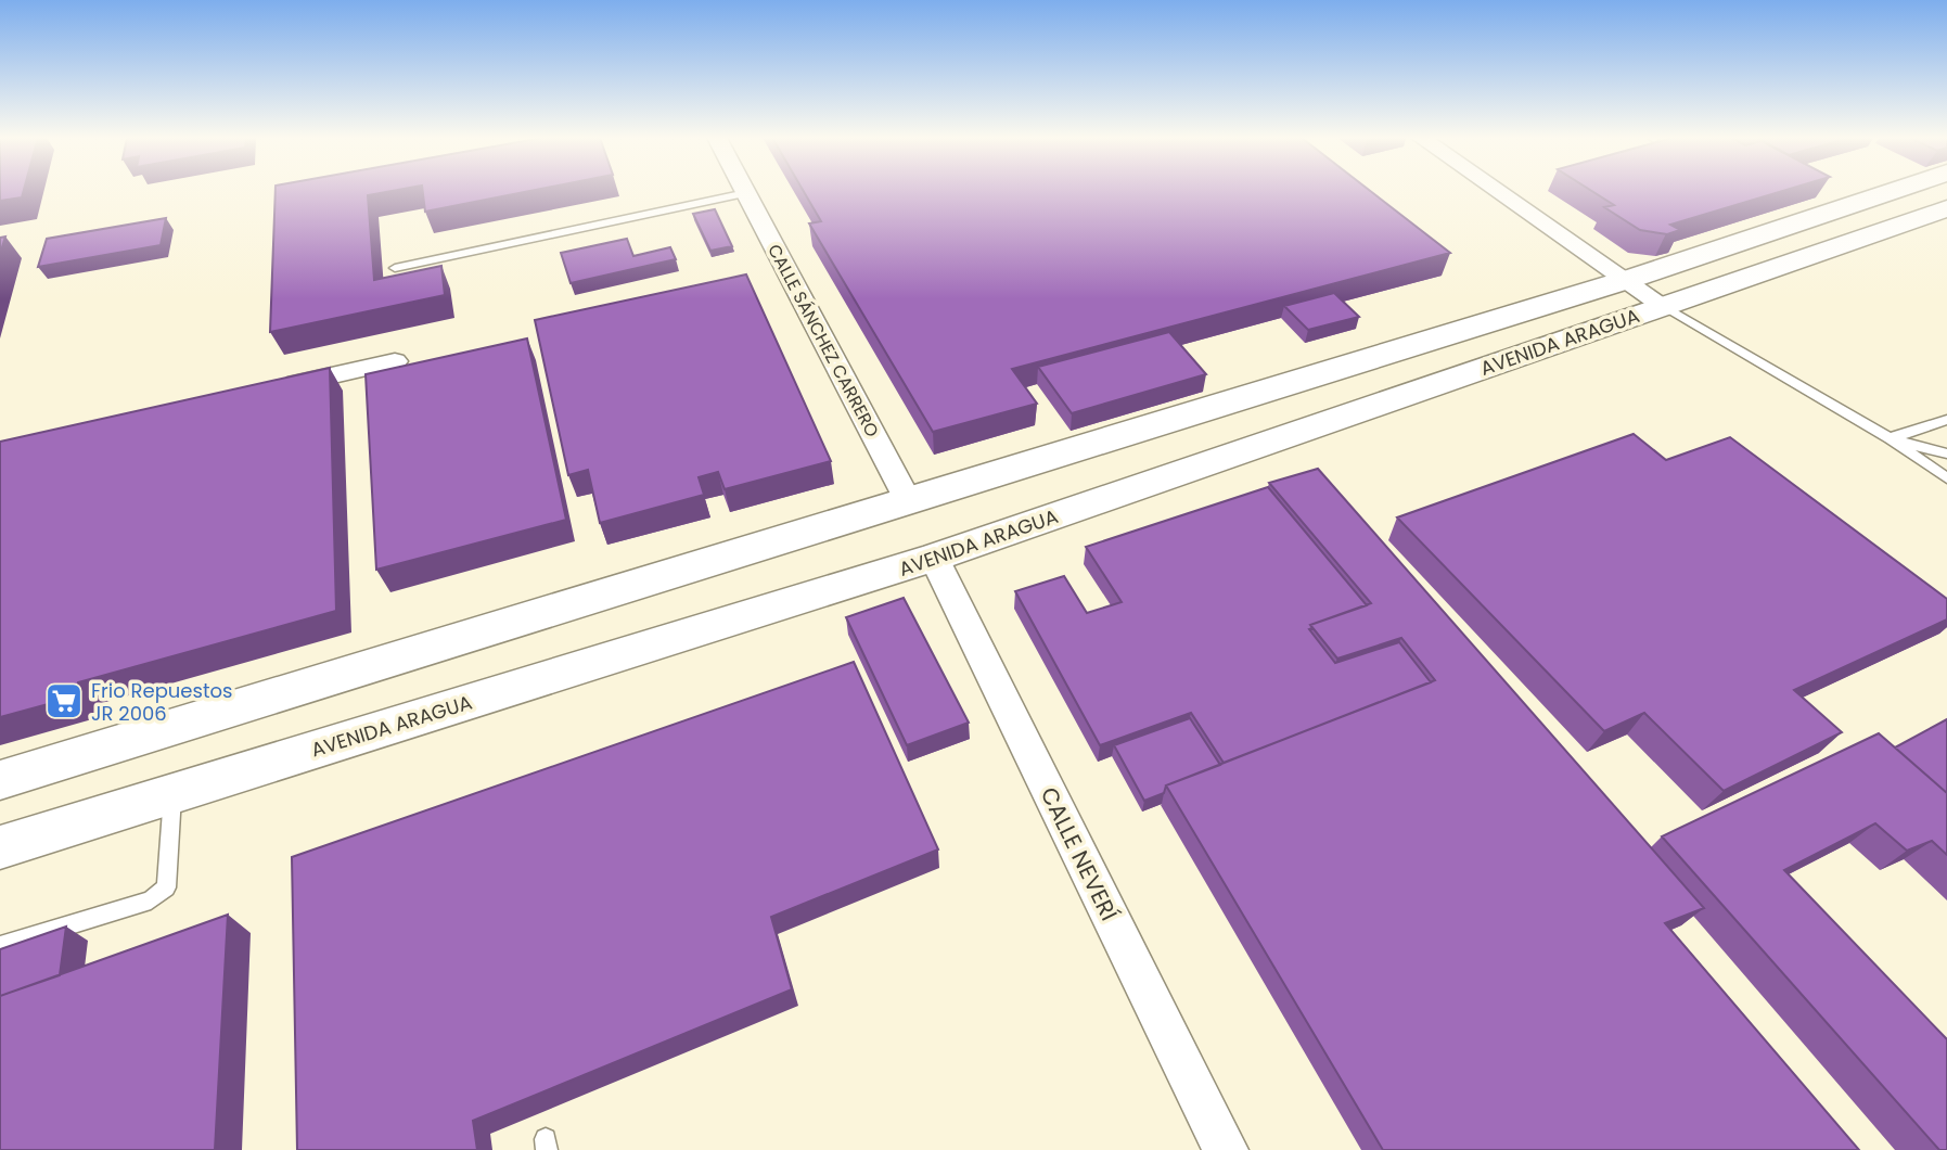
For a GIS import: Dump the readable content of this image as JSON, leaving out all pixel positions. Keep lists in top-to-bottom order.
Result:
{
  "streets": {
    "street": ["CALLE SÁNCHEZ CARRERO", "AVENIDA ARAGUA", "CALLE NEVERÍ"]
  },
  "crossings": [
    ["CALLE SÁNCHEZ CARRERO", "AVENIDA ARAGUA"],
    ["AVENIDA ARAGUA", "CALLE NEVERÍ"]
  ],
  "places": {
    "supermarket": ["Frio Repuestos JR 2006"]
  }
}
